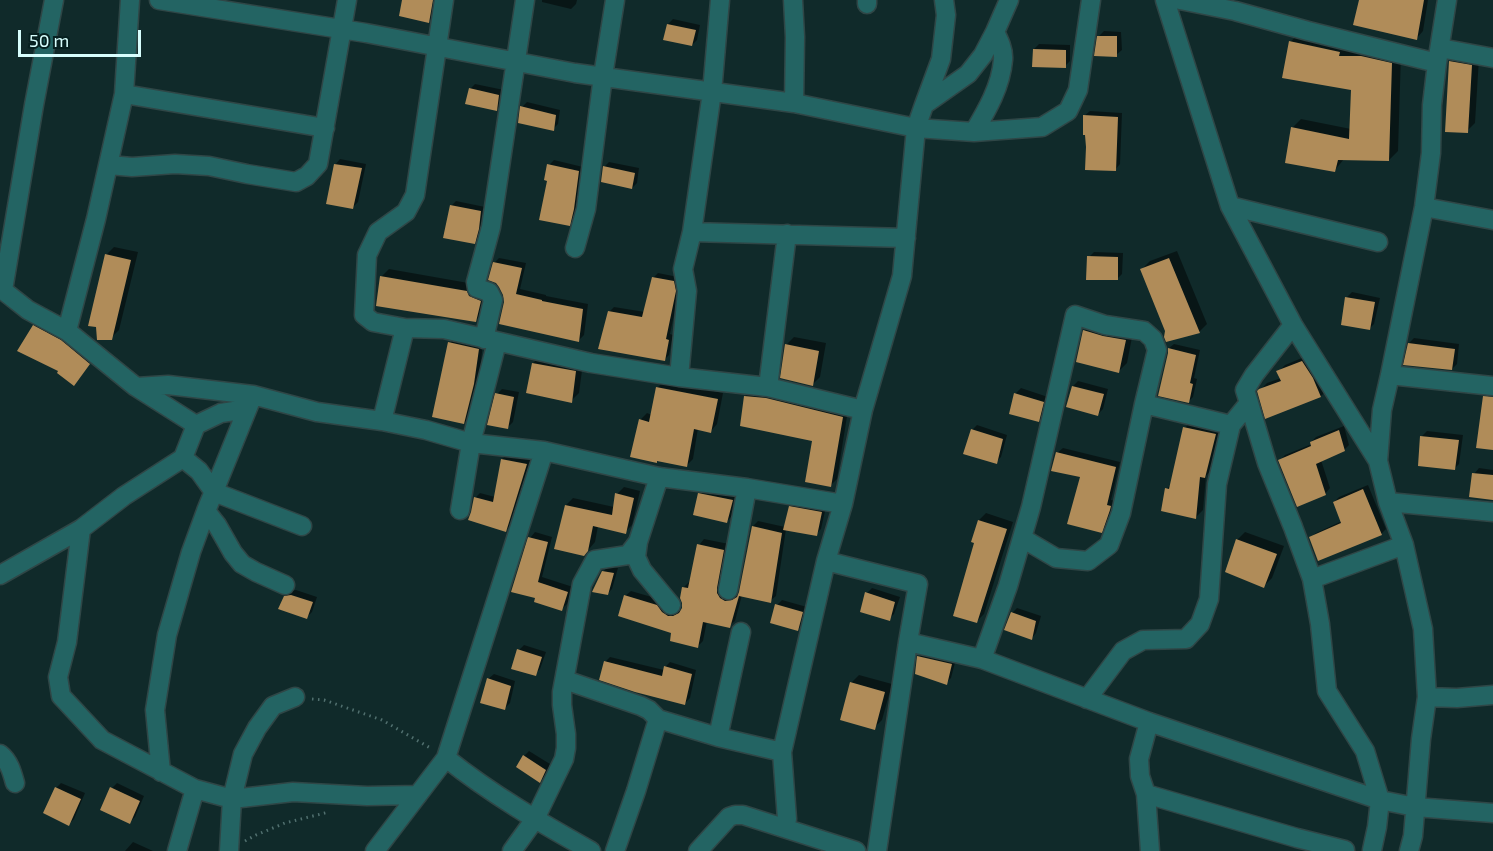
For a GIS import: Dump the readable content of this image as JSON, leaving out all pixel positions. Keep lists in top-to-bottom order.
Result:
{
  "scale_bar": "50 m"
}
